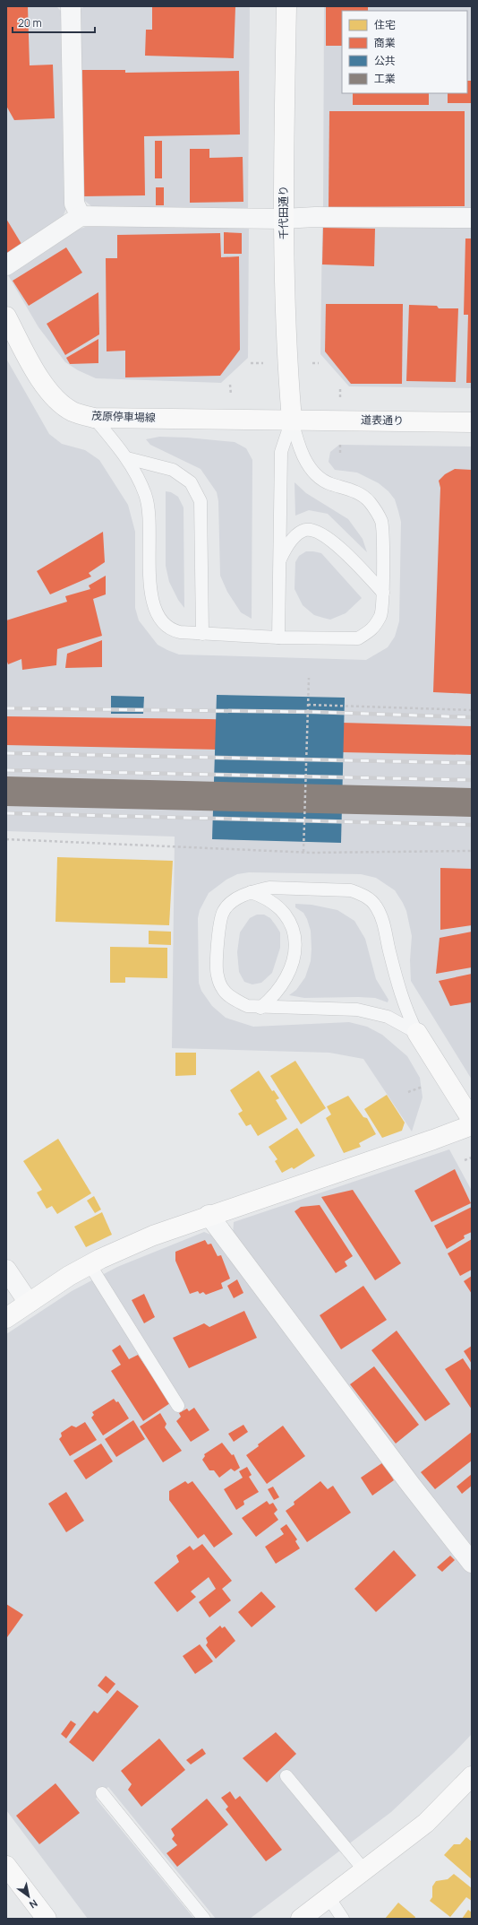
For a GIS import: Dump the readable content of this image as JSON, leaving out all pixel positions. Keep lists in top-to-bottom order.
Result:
{
  "streets": {
    "street": ["千代田通り", "茂原停車場線", "道表通り"]
  },
  "crossings": [
    ["千代田通り", "茂原停車場線"],
    ["千代田通り", "道表通り"],
    ["茂原停車場線", "道表通り"]
  ],
  "legend": [
    "住宅",
    "商業",
    "公共",
    "工業"
  ],
  "scale_bar": "20 m",
  "north": "bottom right"
}
